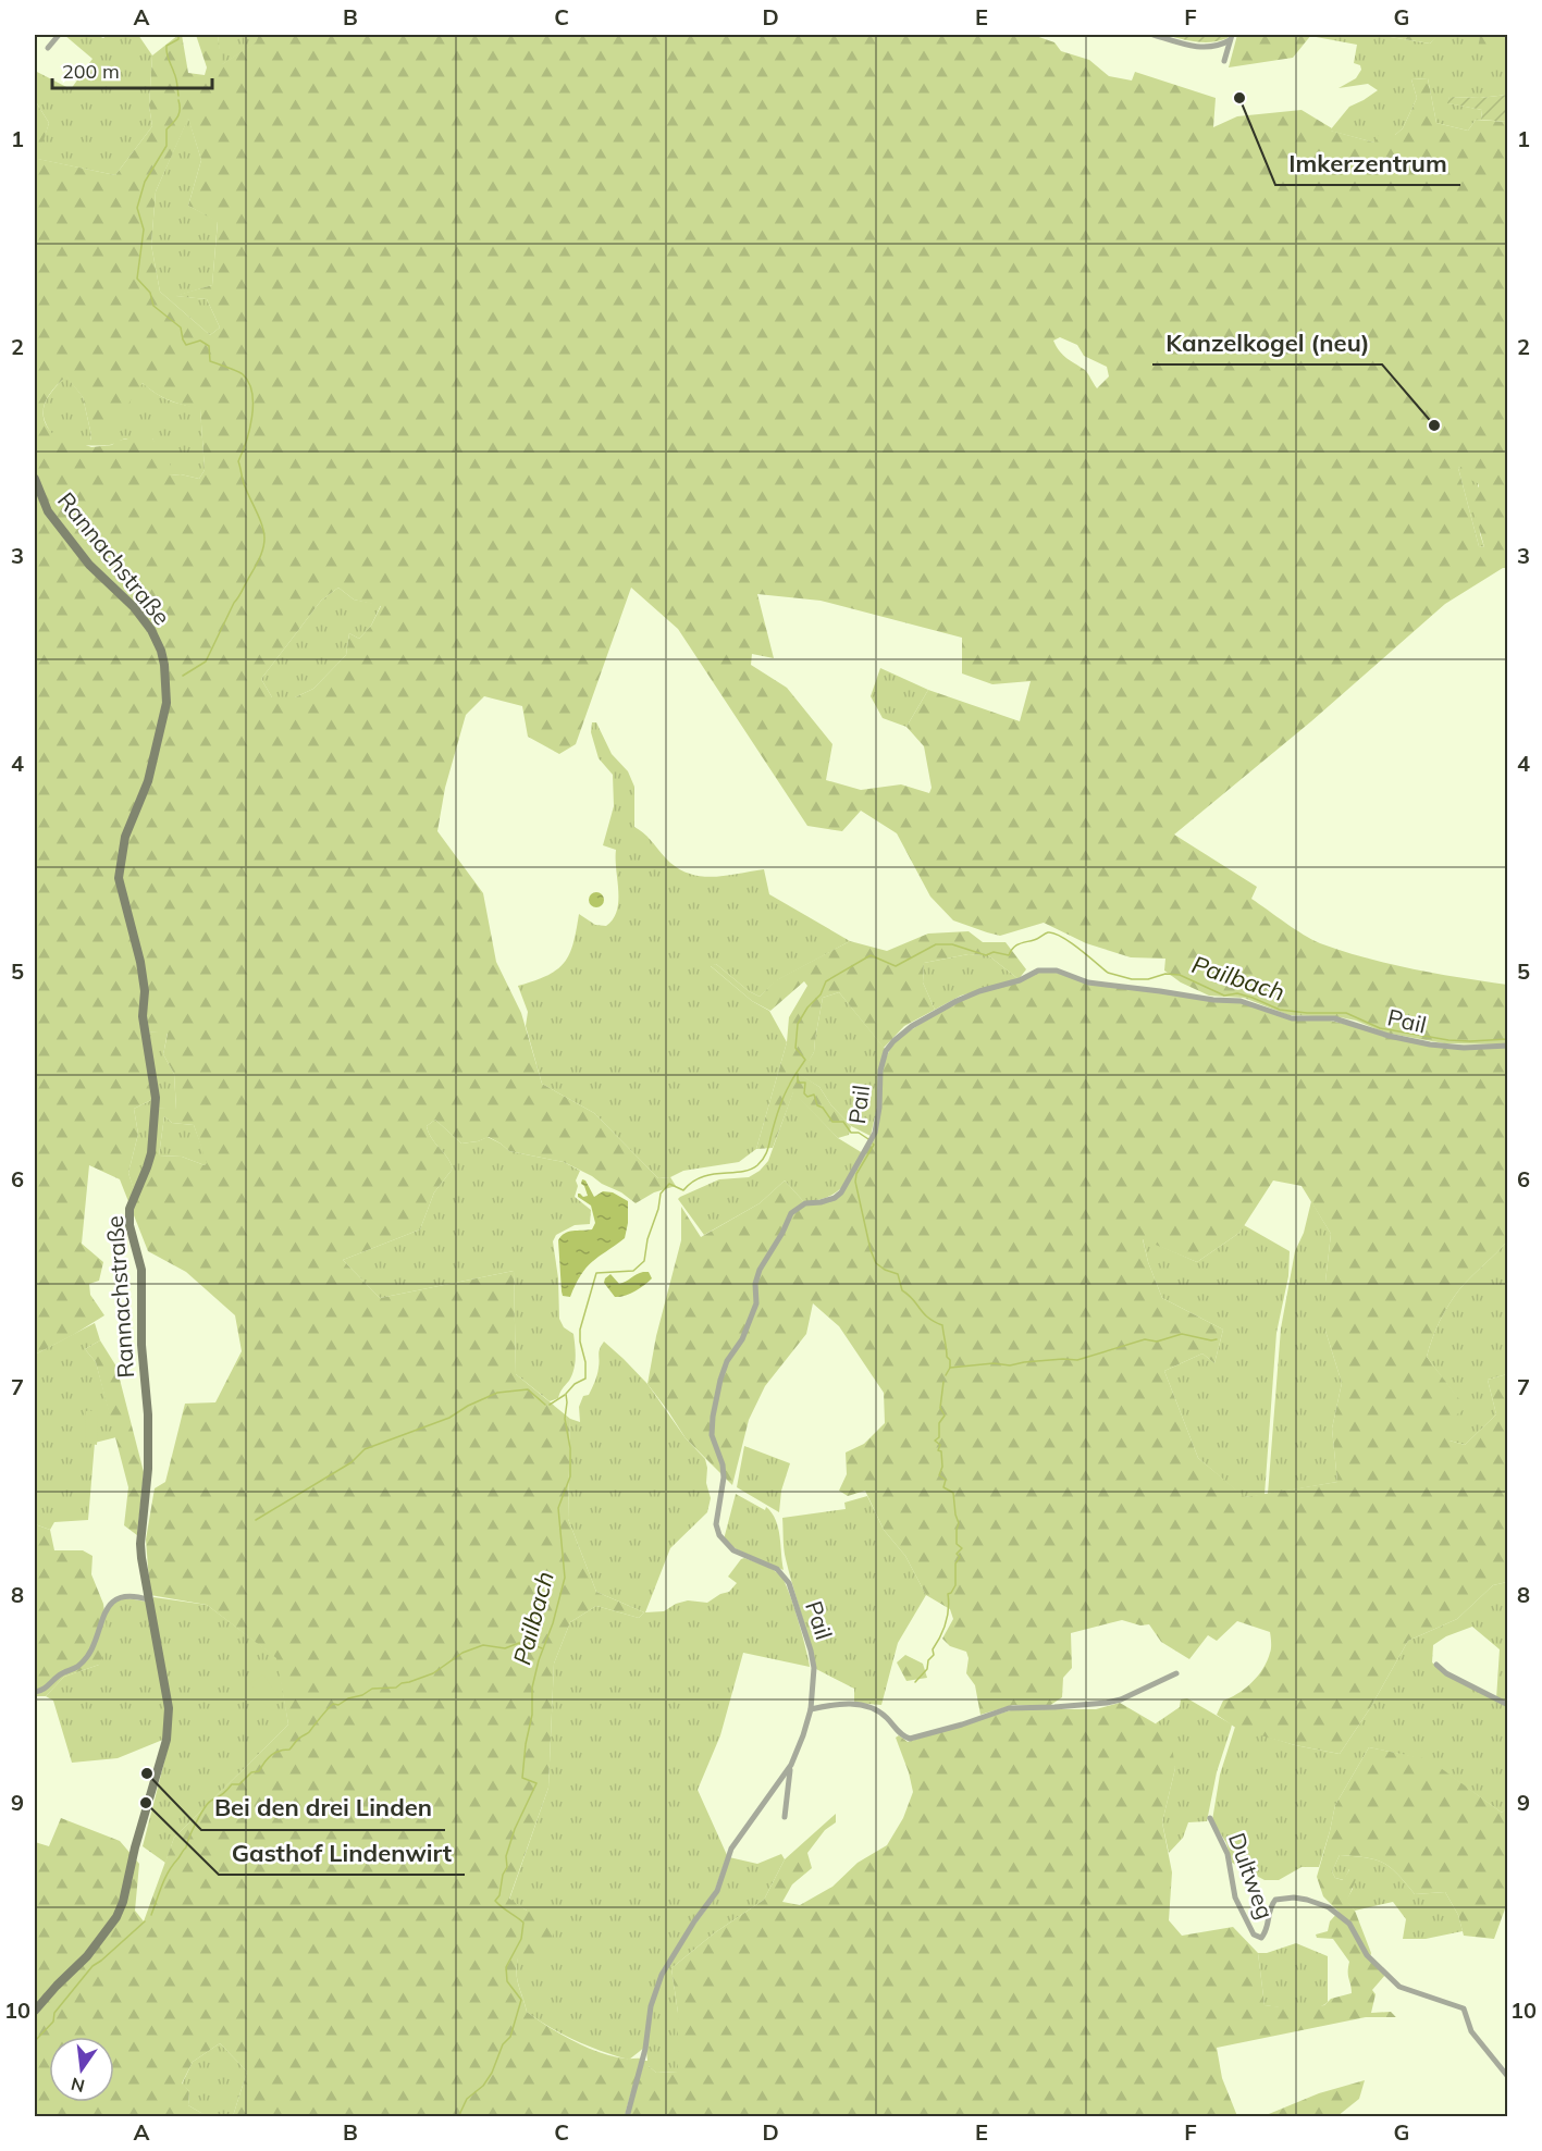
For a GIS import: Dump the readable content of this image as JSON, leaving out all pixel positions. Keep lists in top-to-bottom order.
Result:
{
  "streets": {
    "street": ["Rannachstraße", "Pail", "Dultweg"]
  },
  "water": ["Pailbach"],
  "places": [
    "Imkerzentrum",
    "Kanzelkogel (neu)",
    "Bei den drei Linden",
    "Gasthof Lindenwirt"
  ],
  "scale_bar": "200 m",
  "north": "bottom",
  "grid": {
    "columns": [
      "A",
      "B",
      "C",
      "D",
      "E",
      "F",
      "G"
    ],
    "rows": [
      "1",
      "2",
      "3",
      "4",
      "5",
      "6",
      "7",
      "8",
      "9",
      "10"
    ]
  }
}
